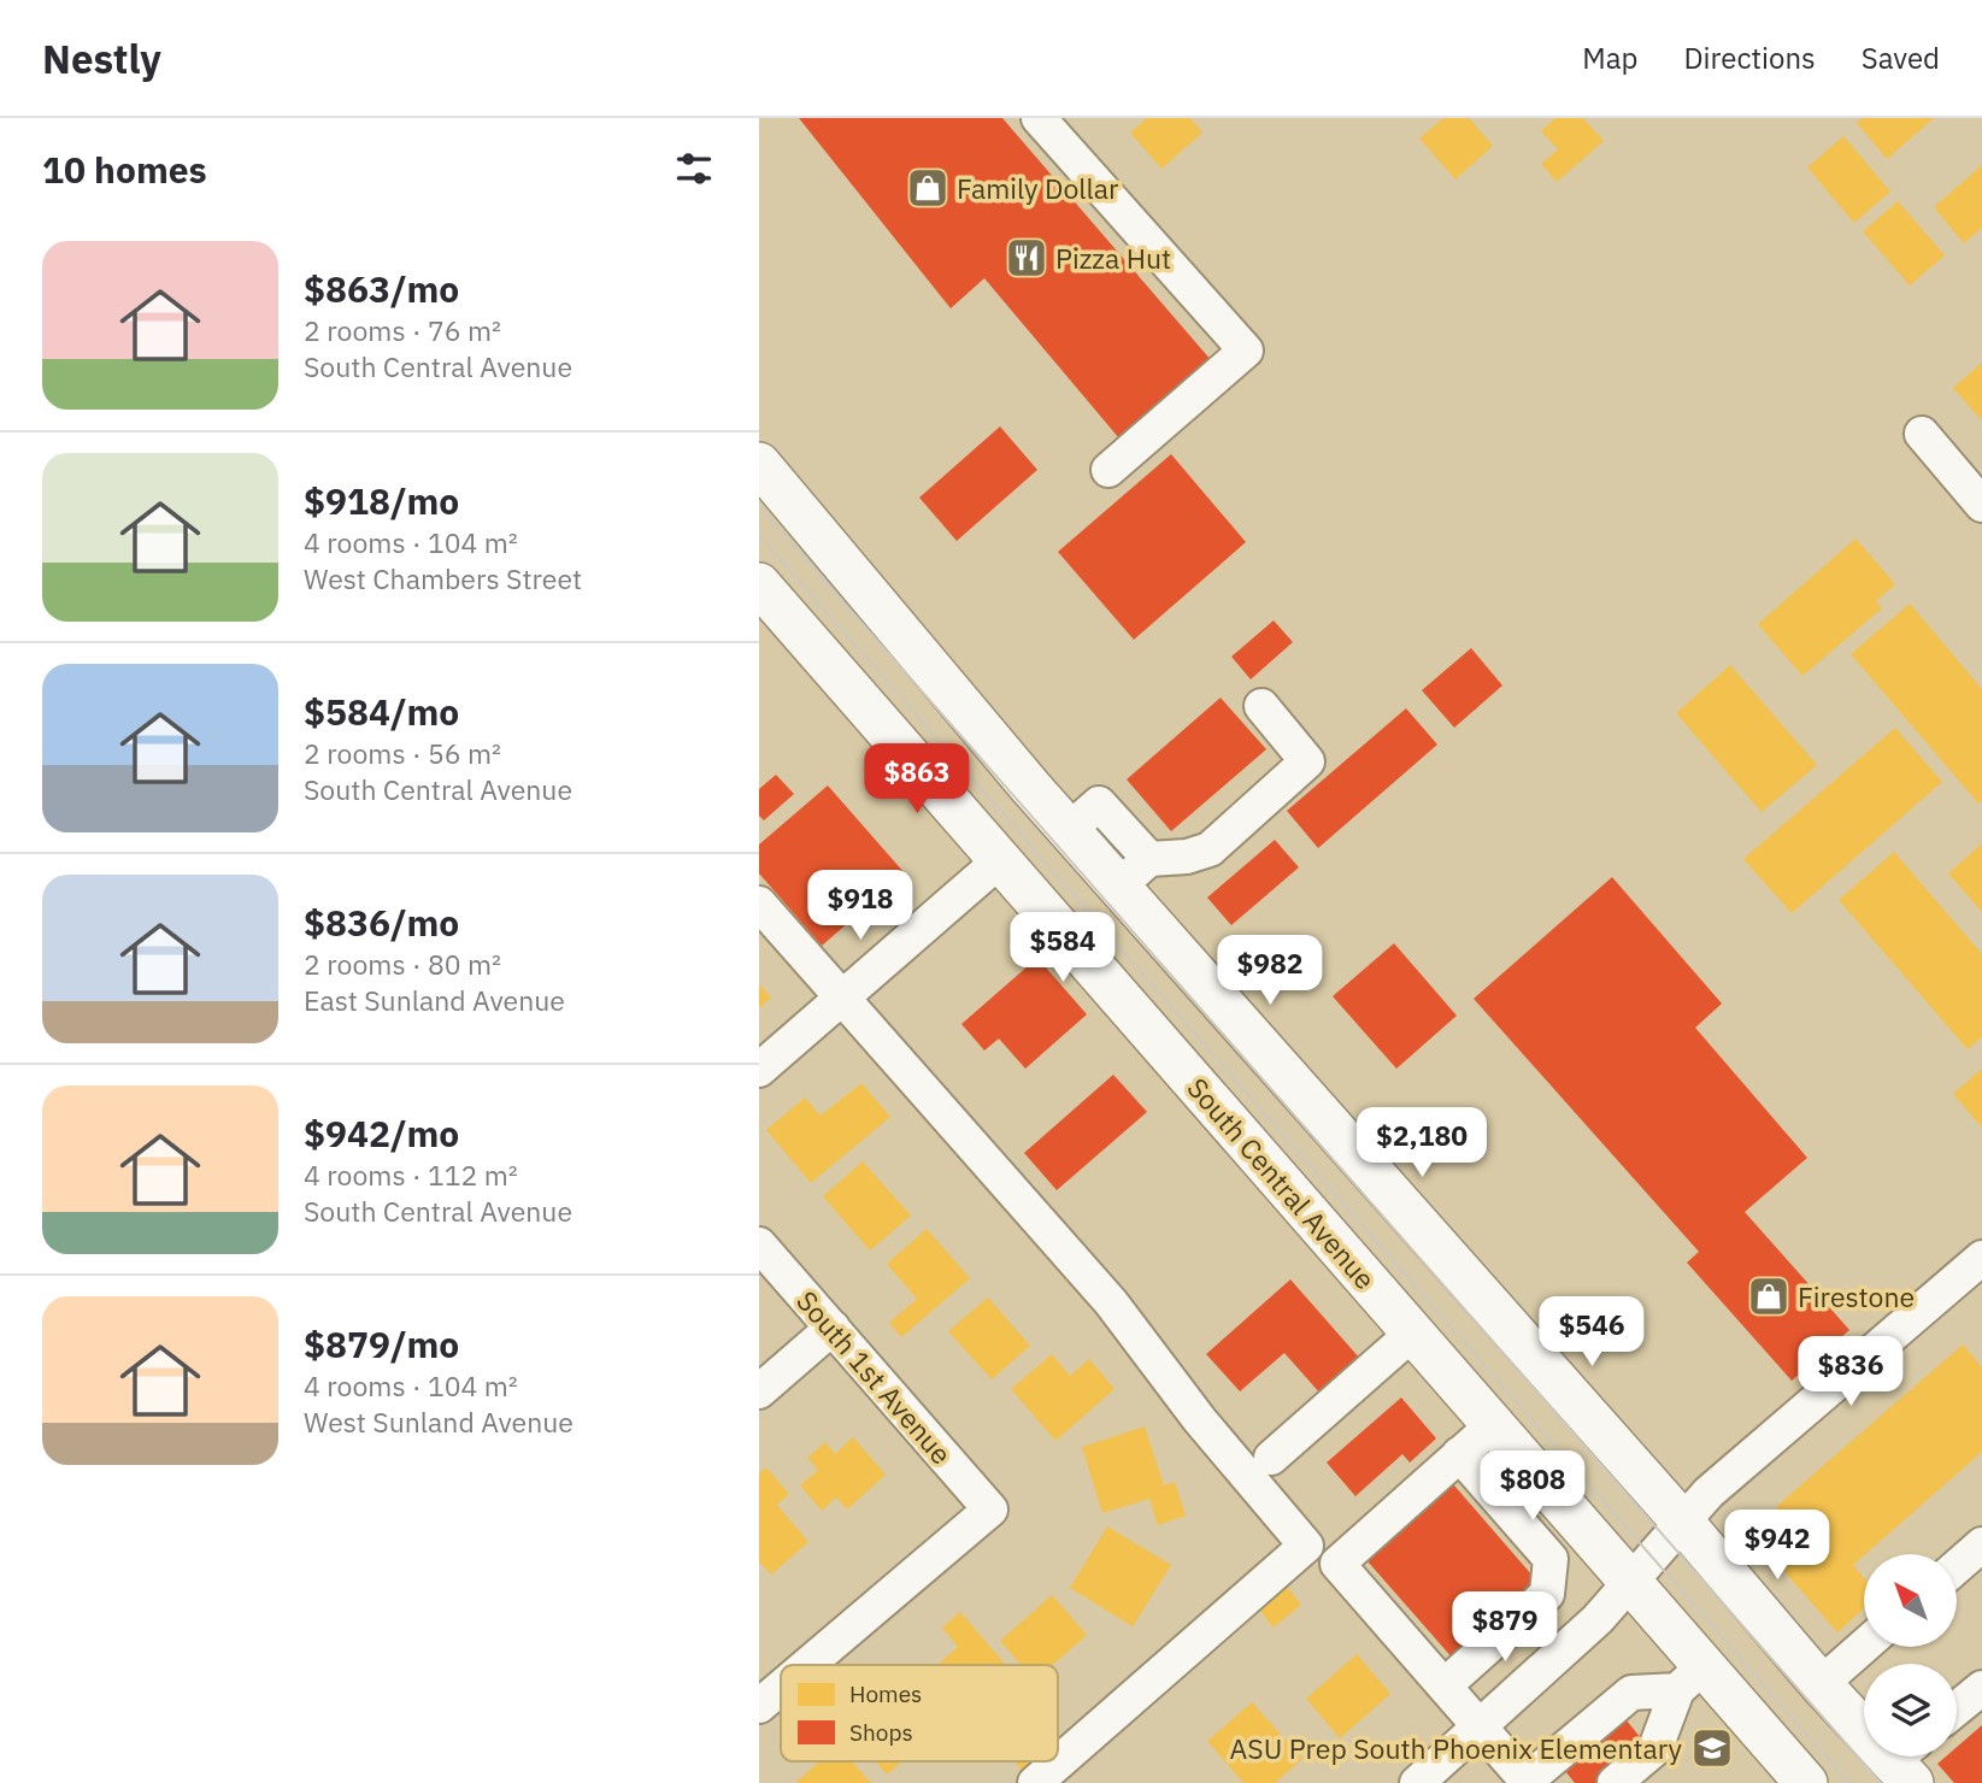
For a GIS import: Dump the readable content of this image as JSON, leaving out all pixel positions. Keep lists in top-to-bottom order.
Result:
{
  "streets": {
    "main road": ["South Central Avenue"],
    "street": ["South 1st Avenue"]
  },
  "places": {
    "shop": ["Family Dollar", "Firestone"],
    "restaurant": ["Pizza Hut"],
    "school or university": ["ASU Prep South Phoenix Elementary"]
  },
  "legend": ["Homes", "Shops"],
  "north": "top left",
  "page": {
    "header": "Nestly",
    "nav": ["Map", "Directions", "Saved"],
    "heading": "10 homes",
    "list": [
      {
        "name": "$863/mo",
        "note": "2 rooms · 76 m² · South Central Avenue"
      },
      {
        "name": "$918/mo",
        "note": "4 rooms · 104 m² · West Chambers Street"
      },
      {
        "name": "$584/mo",
        "note": "2 rooms · 56 m² · South Central Avenue"
      },
      {
        "name": "$836/mo",
        "note": "2 rooms · 80 m² · East Sunland Avenue"
      },
      {
        "name": "$942/mo",
        "note": "4 rooms · 112 m² · South Central Avenue"
      },
      {
        "name": "$879/mo",
        "note": "4 rooms · 104 m² · West Sunland Avenue"
      }
    ],
    "price": [
      "$863",
      "$918",
      "$584",
      "$982",
      "$2,180",
      "$546",
      "$836",
      "$808",
      "$942",
      "$879"
    ]
  }
}
